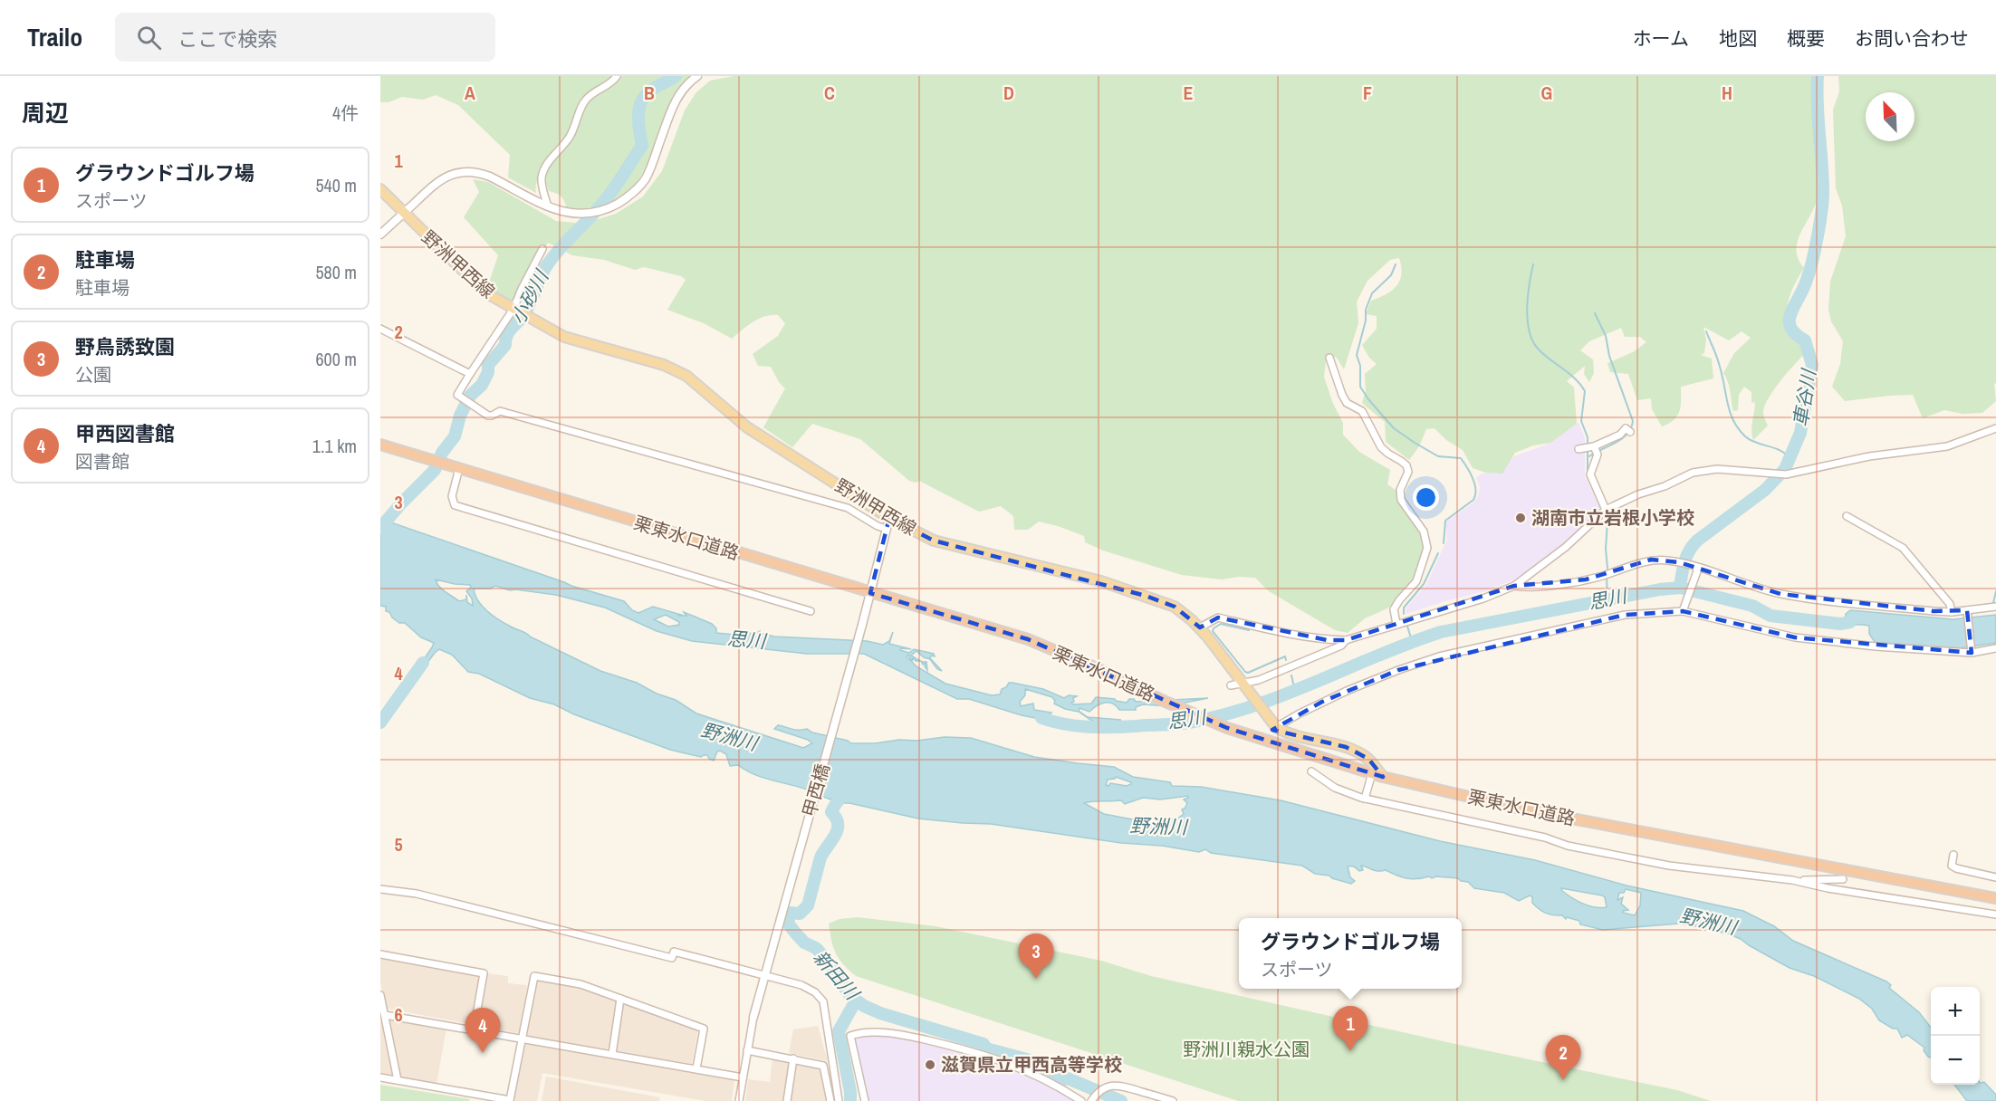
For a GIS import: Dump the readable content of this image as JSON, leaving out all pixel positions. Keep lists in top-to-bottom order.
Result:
{
  "streets": {
    "highway": ["栗東水口道路"],
    "main road": ["野洲甲西線"],
    "street": ["甲西橋"]
  },
  "crossings": [
    ["野洲甲西線", "栗東水口道路"],
    ["野洲甲西線", "甲西橋"],
    ["栗東水口道路", "甲西橋"]
  ],
  "water": [
    "小砂川",
    "車谷川",
    "思川",
    "野洲川",
    "新田川"
  ],
  "parks": ["野洲川親水公園"],
  "places": ["湖南市立岩根小学校", "滋賀県立甲西高等学校"],
  "north": "top left",
  "page": {
    "header": "Trailo",
    "search": "ここで検索",
    "nav": [
      "ホーム",
      "地図",
      "概要",
      "お問い合わせ"
    ],
    "heading": ["周辺", "4件"],
    "list": [
      {
        "mark": "1",
        "name": "グラウンドゴルフ場",
        "note": "スポーツ",
        "value": "540 m"
      },
      {
        "mark": "2",
        "name": "駐車場",
        "note": "駐車場",
        "value": "580 m"
      },
      {
        "mark": "3",
        "name": "野鳥誘致園",
        "note": "公園",
        "value": "600 m"
      },
      {
        "mark": "4",
        "name": "甲西図書館",
        "note": "図書館",
        "value": "1.1 km"
      }
    ],
    "popup": ["グラウンドゴルフ場", "スポーツ"],
    "pins": [
      "3",
      "1",
      "4",
      "2"
    ],
    "map_buttons": ["+", "−"]
  },
  "grid": {
    "columns": [
      "A",
      "B",
      "C",
      "D",
      "E",
      "F",
      "G",
      "H"
    ],
    "rows": [
      "1",
      "2",
      "3",
      "4",
      "5",
      "6"
    ]
  }
}
